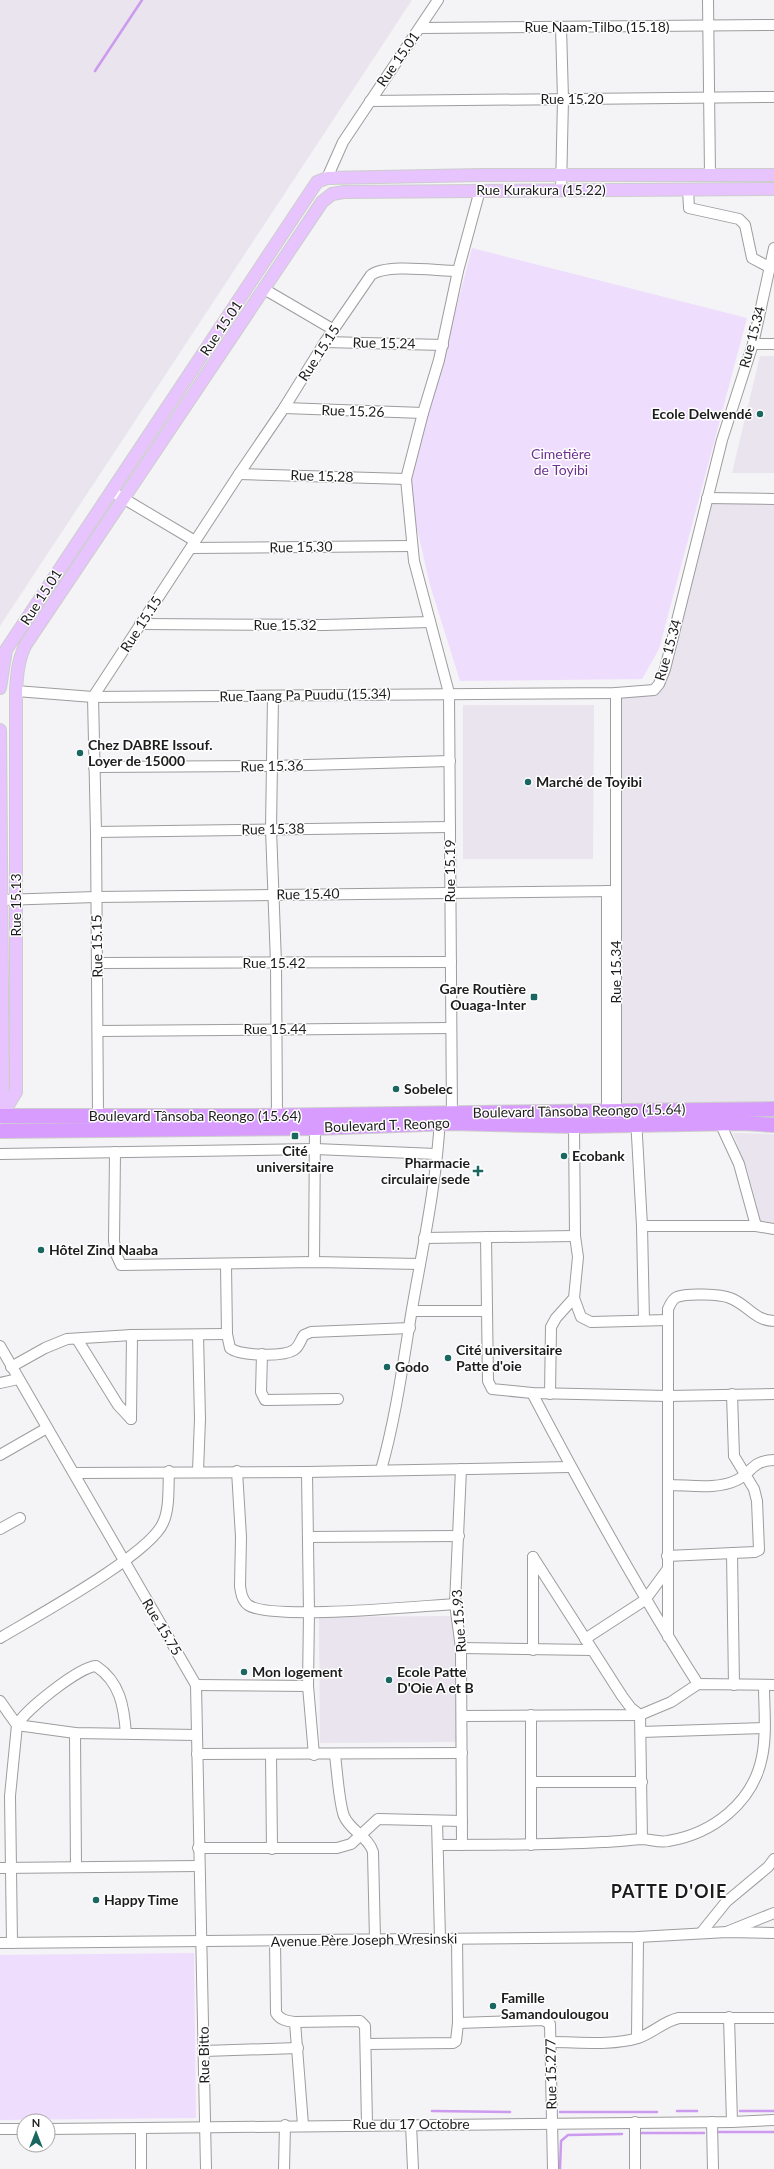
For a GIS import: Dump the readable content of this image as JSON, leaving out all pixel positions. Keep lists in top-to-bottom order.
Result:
{
  "streets": {
    "highway": ["Boulevard Tânsoba Reongo (15.64)", "Boulevard T. Reongo"],
    "main road": ["Rue 15.01", "Rue Kurakura (15.22)", "Rue 15.13"],
    "street": [
      "Rue Naam-Tilbo (15.18)",
      "Rue 15.20",
      "Rue 15.34",
      "Rue 15.24",
      "Rue 15.15",
      "Rue 15.26",
      "Rue 15.28",
      "Rue 15.30",
      "Rue 15.32",
      "Rue Taang Pa Puudu (15.34)",
      "Rue 15.36",
      "Rue 15.38",
      "Rue 15.19",
      "Rue 15.40",
      "Rue 15.42",
      "Rue 15.44",
      "Rue 15.93",
      "Rue 15.75",
      "Avenue Père Joseph Wresinski",
      "Rue Bitto",
      "Rue 15.277",
      "Rue du 17 Octobre"
    ]
  },
  "crossings": [
    ["Rue Naam-Tilbo (15.18)", "Rue 15.01"],
    ["Rue 15.01", "Rue 15.20"],
    ["Rue 15.01", "Rue Kurakura (15.22)"],
    ["Rue 15.01", "Rue 15.24"],
    ["Rue 15.01", "Rue Taang Pa Puudu (15.34)"],
    ["Rue 15.01", "Rue 15.13"],
    ["Rue Kurakura (15.22)", "Rue 15.19"],
    ["Rue 15.34", "Rue Taang Pa Puudu (15.34)"],
    ["Rue 15.34", "Rue 15.40"],
    ["Rue 15.34", "Boulevard Tânsoba Reongo (15.64)"],
    ["Rue 15.34", "Boulevard T. Reongo"],
    ["Rue 15.24", "Rue 15.15"],
    ["Rue 15.24", "Rue 15.19"],
    ["Rue 15.15", "Rue 15.26"],
    ["Rue 15.15", "Rue 15.28"],
    ["Rue 15.15", "Rue 15.30"],
    ["Rue 15.15", "Rue 15.32"],
    ["Rue 15.15", "Rue Taang Pa Puudu (15.34)"],
    ["Rue 15.15", "Rue 15.36"],
    ["Rue 15.15", "Rue 15.38"],
    ["Rue 15.15", "Rue 15.19"],
    ["Rue 15.15", "Rue 15.40"],
    ["Rue 15.15", "Rue 15.42"],
    ["Rue 15.15", "Rue 15.44"],
    ["Rue 15.15", "Boulevard Tânsoba Reongo (15.64)"],
    ["Rue 15.26", "Rue 15.19"],
    ["Rue 15.28", "Rue 15.19"],
    ["Rue 15.30", "Rue 15.19"],
    ["Rue 15.32", "Rue 15.19"],
    ["Rue Taang Pa Puudu (15.34)", "Rue 15.19"],
    ["Rue Taang Pa Puudu (15.34)", "Rue 15.13"],
    ["Rue 15.36", "Rue 15.19"],
    ["Rue 15.38", "Rue 15.19"],
    ["Rue 15.19", "Rue 15.40"],
    ["Rue 15.19", "Rue 15.42"],
    ["Rue 15.19", "Rue 15.44"],
    ["Rue 15.19", "Boulevard Tânsoba Reongo (15.64)"],
    ["Rue 15.19", "Boulevard T. Reongo"],
    ["Rue 15.40", "Rue 15.13"],
    ["Rue 15.13", "Boulevard Tânsoba Reongo (15.64)"],
    ["Boulevard Tânsoba Reongo (15.64)", "Boulevard T. Reongo"],
    ["Rue 15.75", "Avenue Père Joseph Wresinski"],
    ["Rue 15.75", "Rue Bitto"],
    ["Avenue Père Joseph Wresinski", "Rue Bitto"],
    ["Rue Bitto", "Rue du 17 Octobre"],
    ["Rue 15.277", "Rue du 17 Octobre"]
  ],
  "districts": ["PATTE D'OIE"],
  "parks": ["Cimetière de Toyibi"],
  "places": {
    "other": [
      "Ecole Delwendé",
      "Chez DABRE Issouf. Loyer de 15000",
      "Marché de Toyibi",
      "Sobelec",
      "Ecobank",
      "Hôtel Zind Naaba",
      "Cité universitaire Patte d'oie",
      "Godo",
      "Mon logement",
      "Ecole Patte D'Oie A et B",
      "Happy Time",
      "Famille Samandoulougou"
    ],
    "transit": ["Gare Routière Ouaga-Inter", "Cité universitaire"],
    "health": ["Pharmacie circulaire sede"]
  },
  "north": "top"
}
